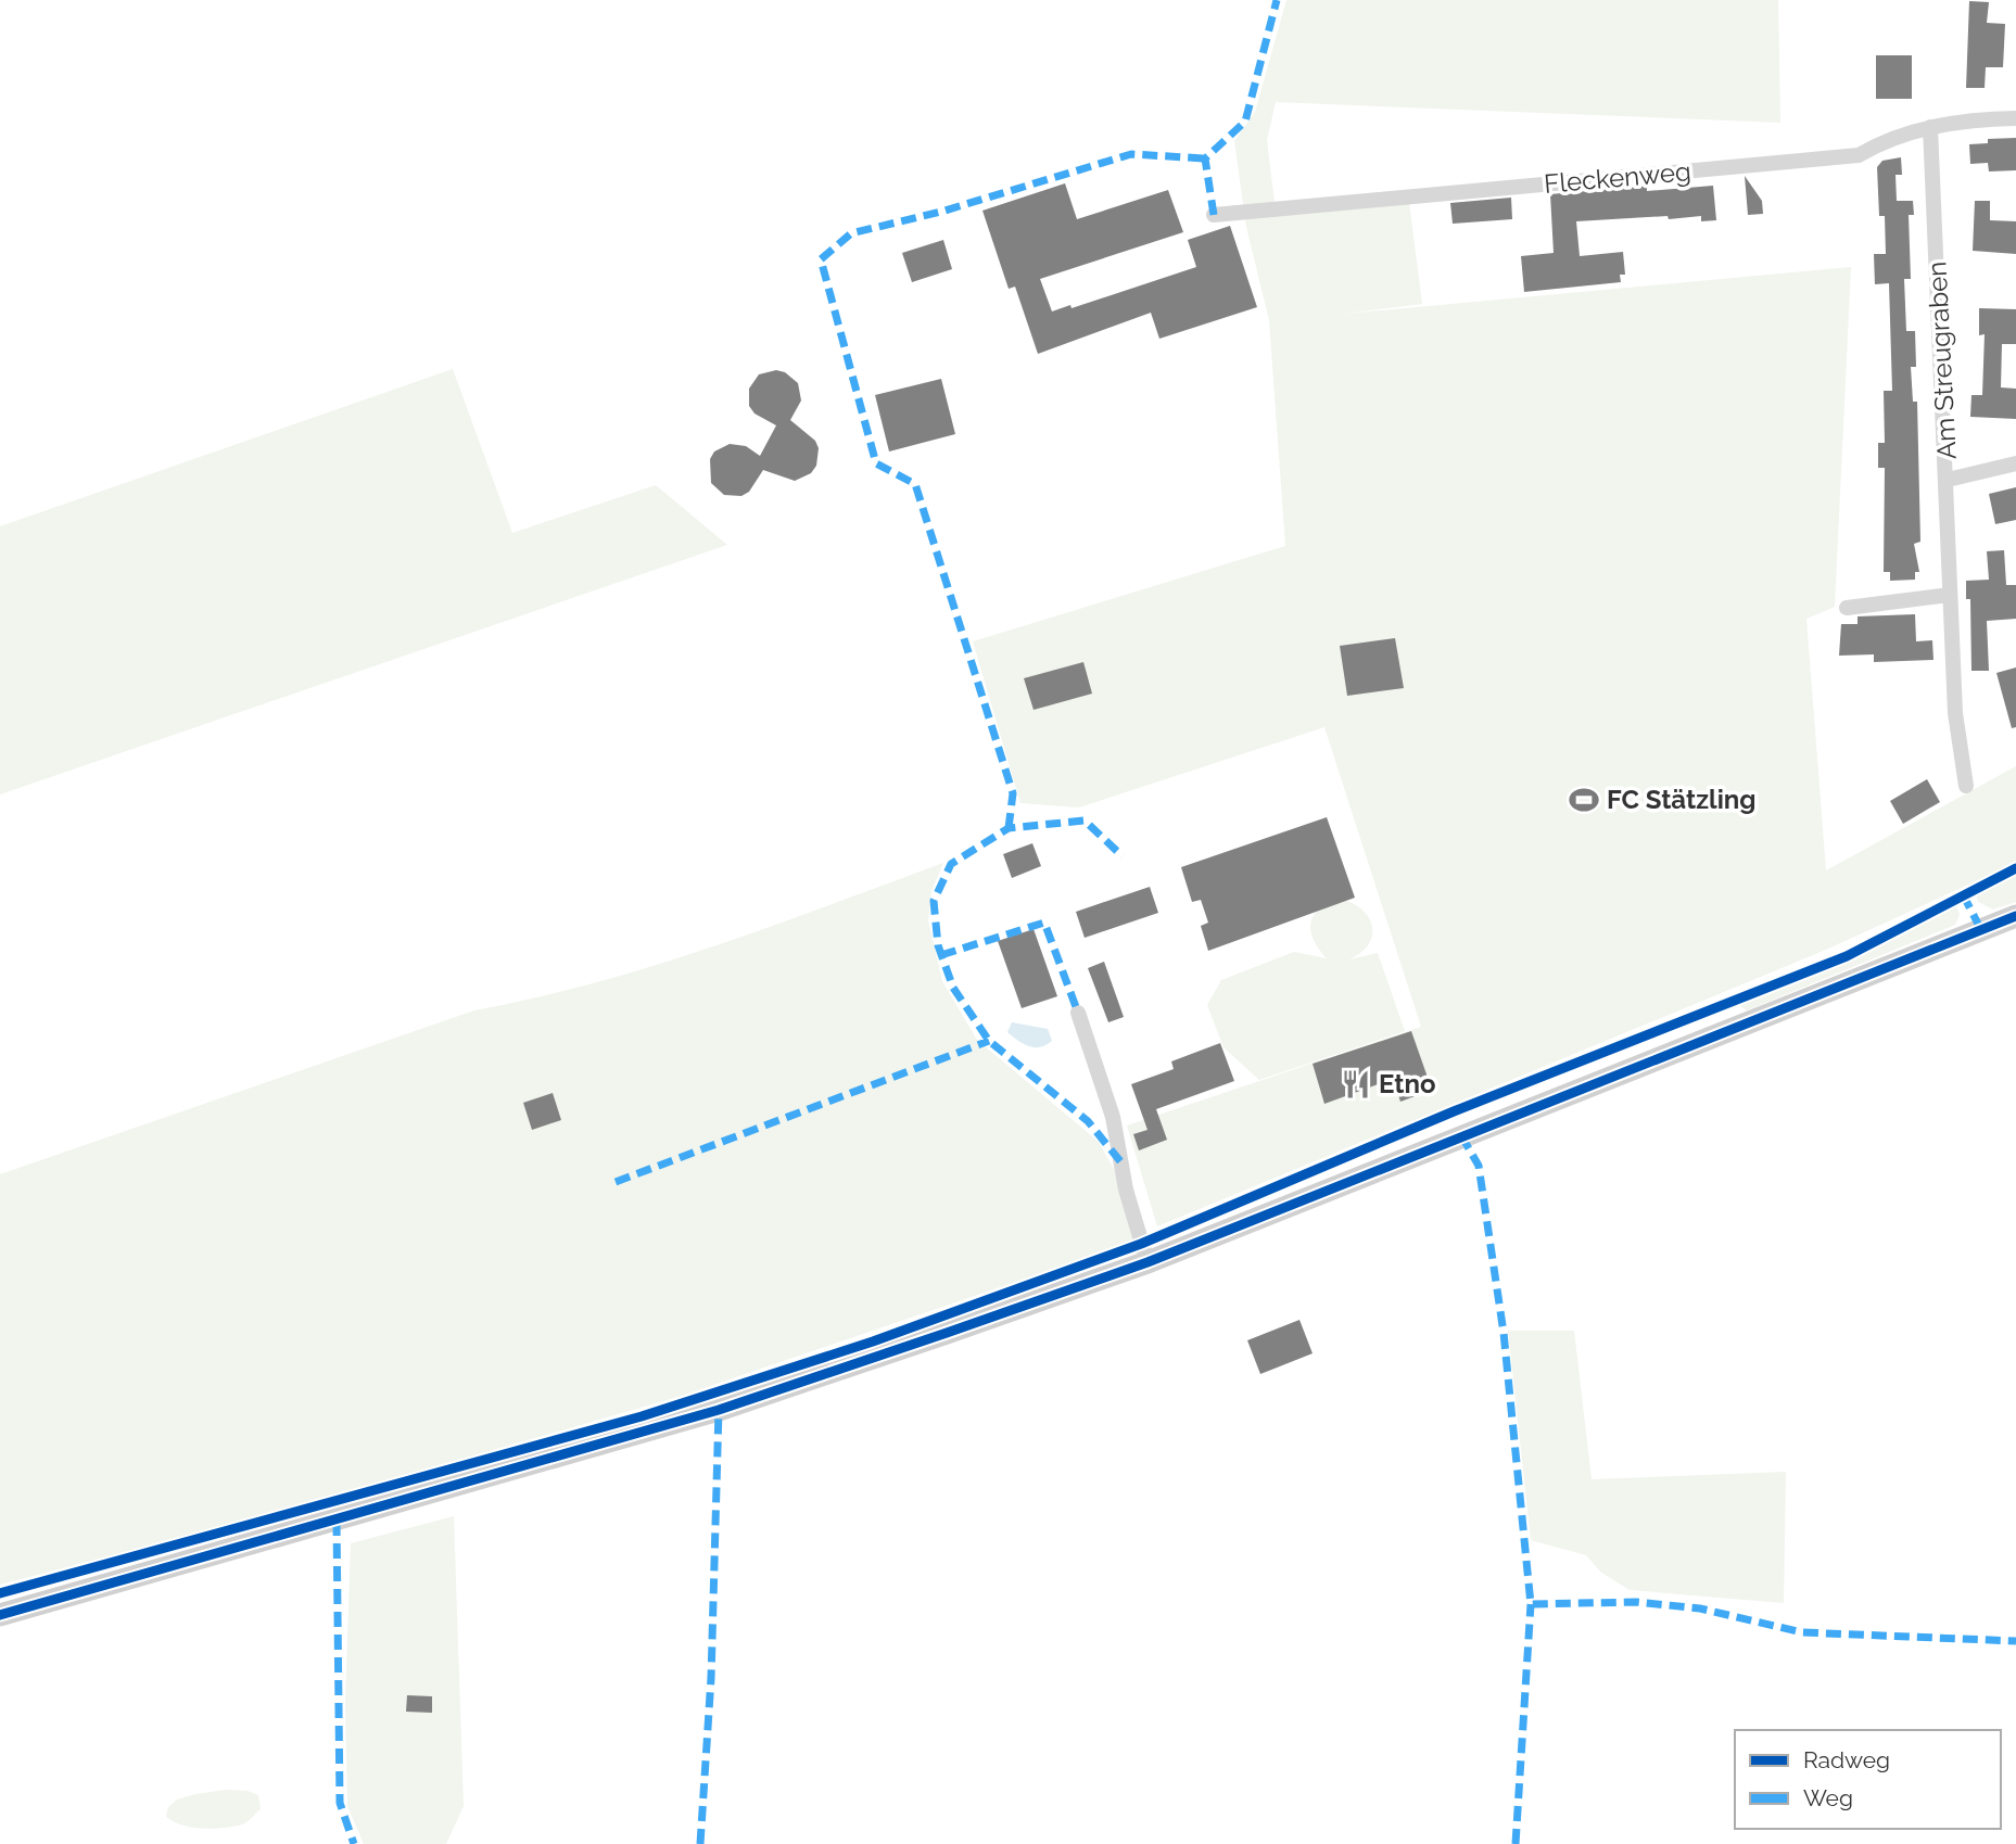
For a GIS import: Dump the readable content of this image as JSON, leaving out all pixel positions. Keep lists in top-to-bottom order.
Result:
{
  "streets": {
    "street": ["Fleckenweg", "Am Streugraben"]
  },
  "crossings": [
    ["Fleckenweg", "Am Streugraben"]
  ],
  "places": {
    "sports": ["FC Stätzling"],
    "restaurant": ["Etno"]
  },
  "legend": ["Radweg", "Weg"]
}
